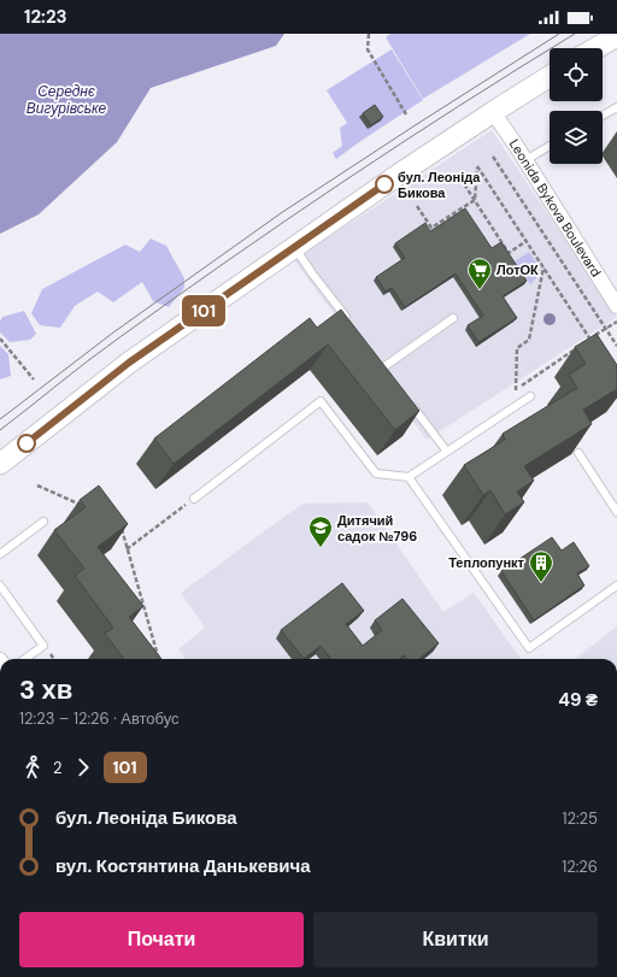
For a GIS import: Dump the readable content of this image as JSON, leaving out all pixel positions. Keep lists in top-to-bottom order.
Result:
{
  "streets": {
    "street": ["Leonida Bykova Boulevard"]
  },
  "water": ["Середнє Вигурівське"],
  "places": {
    "other": ["бул. Леоніда Бикова"],
    "supermarket": ["ЛотОК"],
    "school or university": ["Дитячий садок №796"],
    "building": ["Теплопункт"]
  },
  "lines": ["bus line 101"],
  "page": {
    "status": "12:23",
    "on_map": "101",
    "heading": ["3 хв", "12:23 – 12:26 · Автобус", "49 ₴"],
    "legs": ["2", "101"],
    "list": [
      {
        "name": "бул. Леоніда Бикова",
        "value": "12:25"
      },
      {
        "name": "вул. Костянтина Данькевича",
        "value": "12:26"
      }
    ],
    "buttons": ["Почати", "Квитки"]
  }
}
